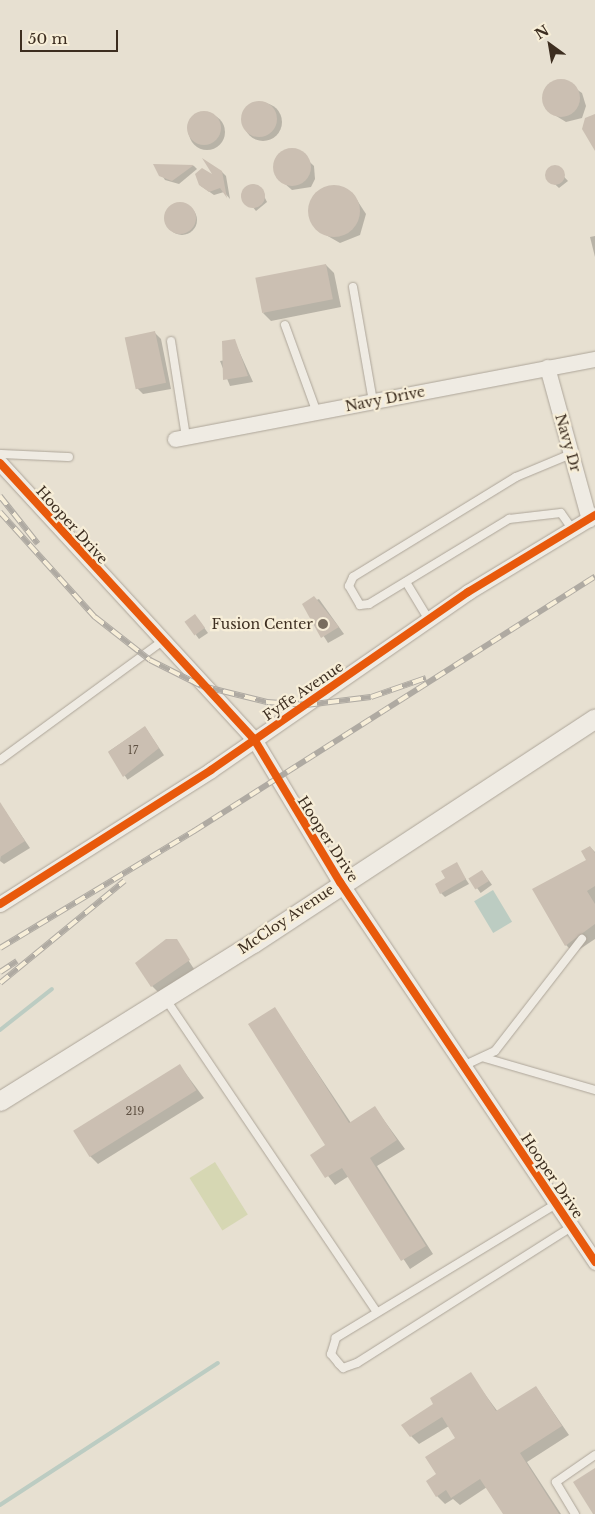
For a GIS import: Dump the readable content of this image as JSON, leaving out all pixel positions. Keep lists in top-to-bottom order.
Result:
{
  "streets": {
    "street": [
      "Navy Drive",
      "Navy Dr",
      "Hooper Drive",
      "Fyffe Avenue",
      "McCloy Avenue"
    ]
  },
  "crossings": [
    ["Navy Drive", "Navy Dr"],
    ["Navy Dr", "Fyffe Avenue"],
    ["Hooper Drive", "Fyffe Avenue"],
    ["Hooper Drive", "McCloy Avenue"]
  ],
  "places": ["Fusion Center"],
  "house_numbers": ["17", "219"],
  "scale_bar": "50 m",
  "north": "top left"
}
